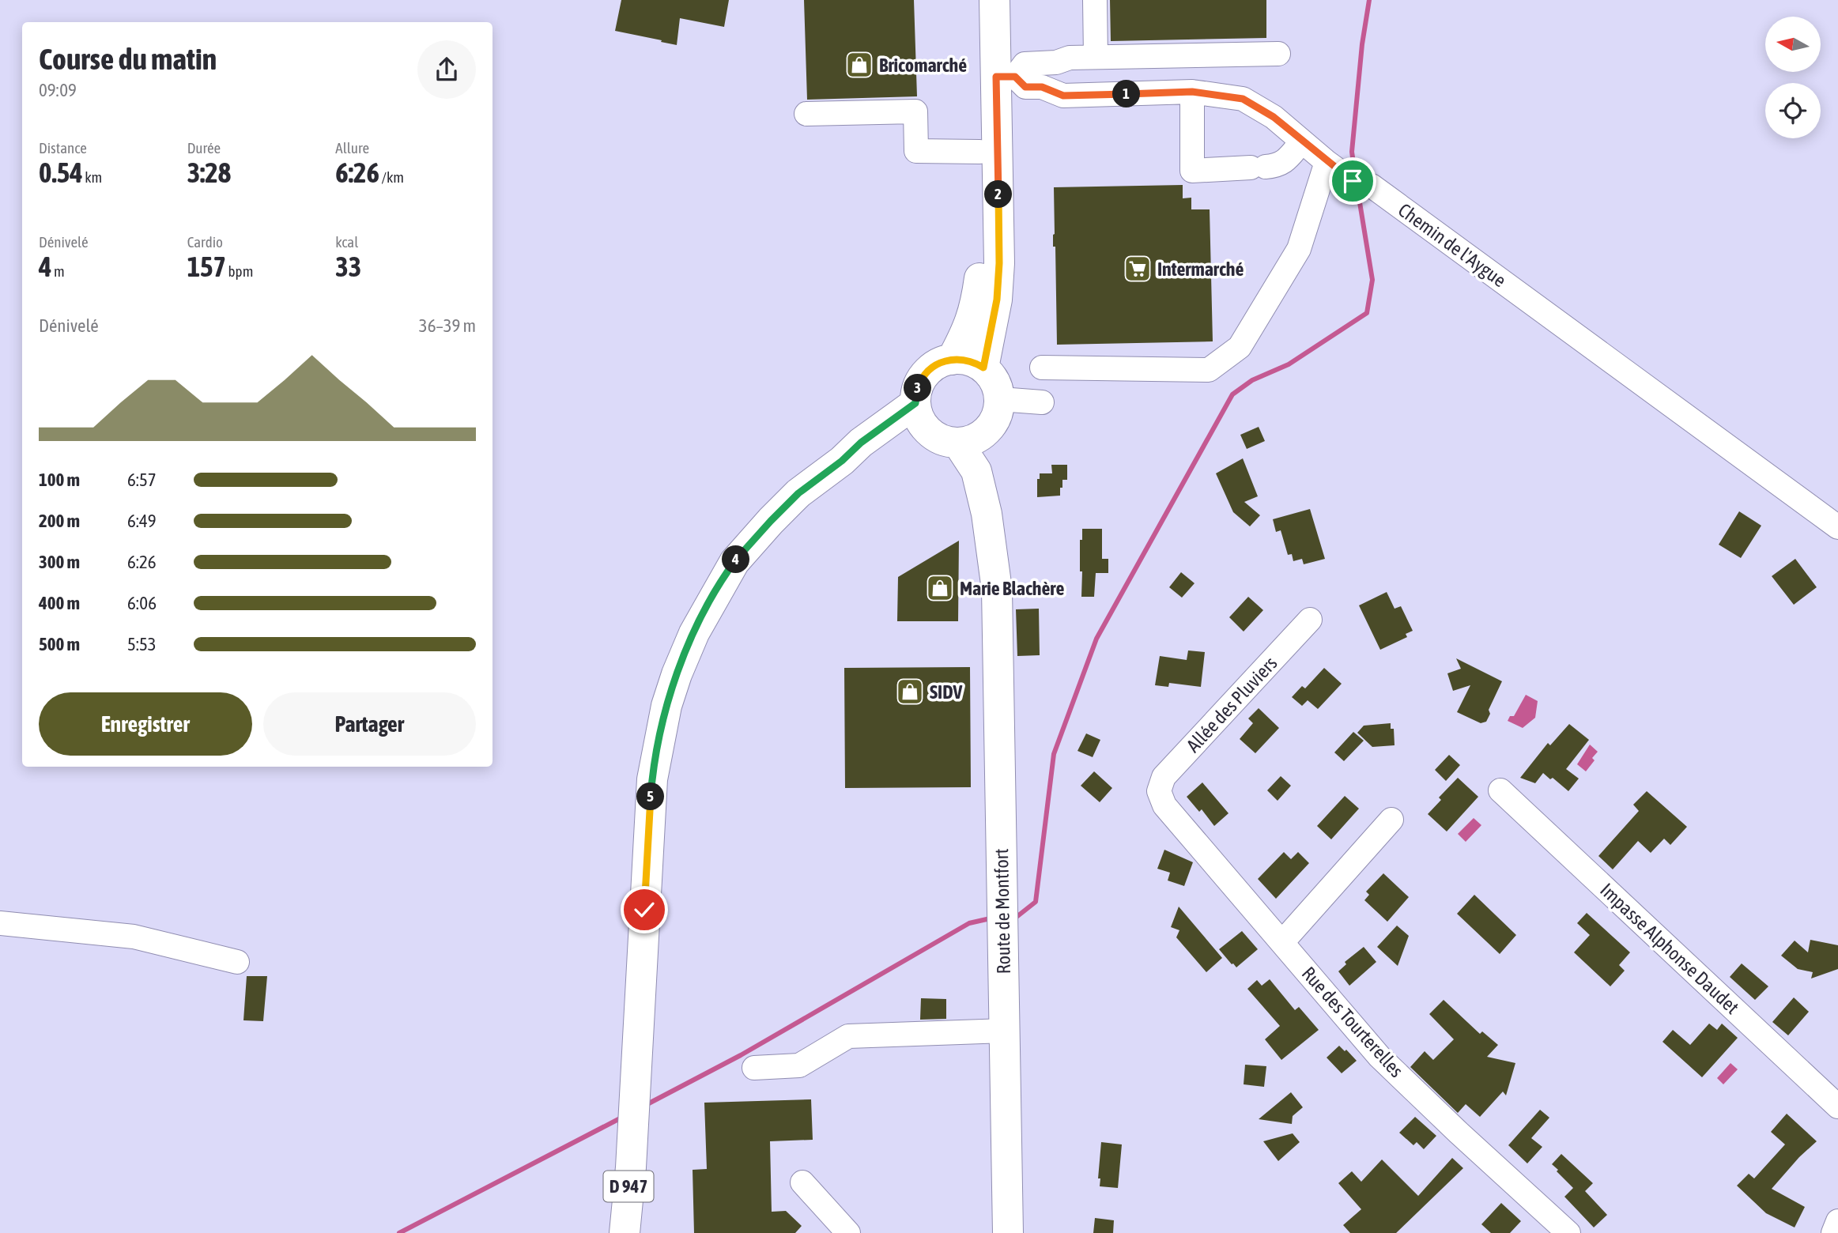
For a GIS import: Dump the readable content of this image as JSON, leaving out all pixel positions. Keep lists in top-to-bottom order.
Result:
{
  "streets": {
    "main road": ["Route de Montfort", "D 947"],
    "street": [
      "Chemin de l'Aygue",
      "Allée des Pluviers",
      "Impasse Alphonse Daudet",
      "Rue des Tourterelles"
    ]
  },
  "crossings": [
    ["Allée des Pluviers", "Rue des Tourterelles"],
    ["Route de Montfort", "D 947"]
  ],
  "places": {
    "shop": ["Bricomarché", "Marie Blachère", "SIDV"],
    "supermarket": ["Intermarché"]
  },
  "north": "left",
  "page": {
    "heading": ["Course du matin", "09:09"],
    "pins": [
      "1",
      "2",
      "3",
      "4",
      "5"
    ],
    "stats": [
      ["Distance", "0.54 km"],
      ["Durée", "3:28"],
      ["Allure", "6:26 /km"],
      ["Dénivelé", "4 m"],
      ["Cardio", "157 bpm"],
      ["kcal", "33"]
    ],
    "chart": ["Dénivelé", "36–39 m"],
    "list": [
      {
        "name": "100 m",
        "note": "6:57"
      },
      {
        "name": "200 m",
        "note": "6:49"
      },
      {
        "name": "300 m",
        "note": "6:26"
      },
      {
        "name": "400 m",
        "note": "6:06"
      },
      {
        "name": "500 m",
        "note": "5:53"
      }
    ],
    "buttons": ["Enregistrer", "Partager"]
  }
}
